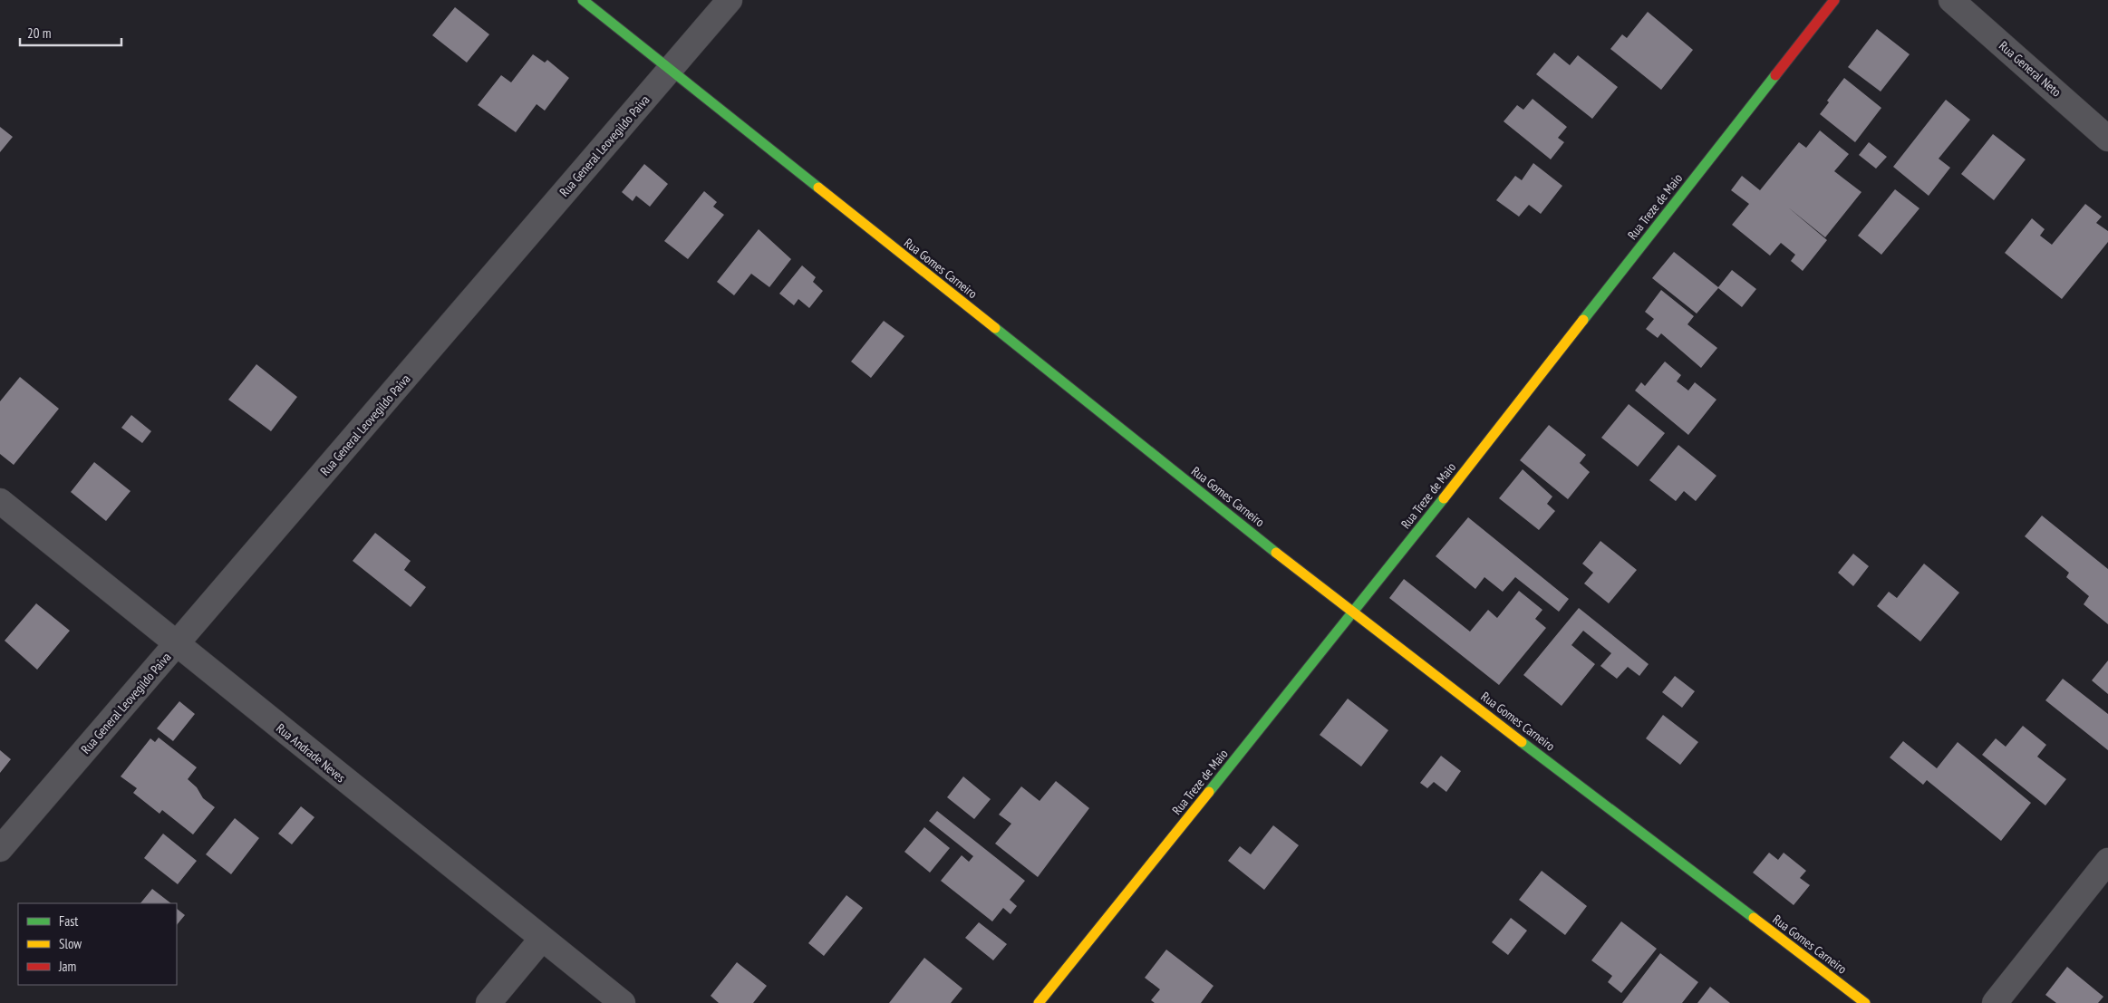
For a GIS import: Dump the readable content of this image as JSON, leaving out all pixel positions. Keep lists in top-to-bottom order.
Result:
{
  "streets": {
    "street": [
      "Rua General Neto",
      "Rua General Leovegildo Paiva",
      "Rua Treze de Maio",
      "Rua Gomes Carneiro",
      "Rua Andrade Neves"
    ]
  },
  "crossings": [
    ["Rua General Leovegildo Paiva", "Rua Gomes Carneiro"],
    ["Rua General Leovegildo Paiva", "Rua Andrade Neves"],
    ["Rua Treze de Maio", "Rua Gomes Carneiro"]
  ],
  "legend": ["Fast", "Slow", "Jam"],
  "scale_bar": "20 m"
}
